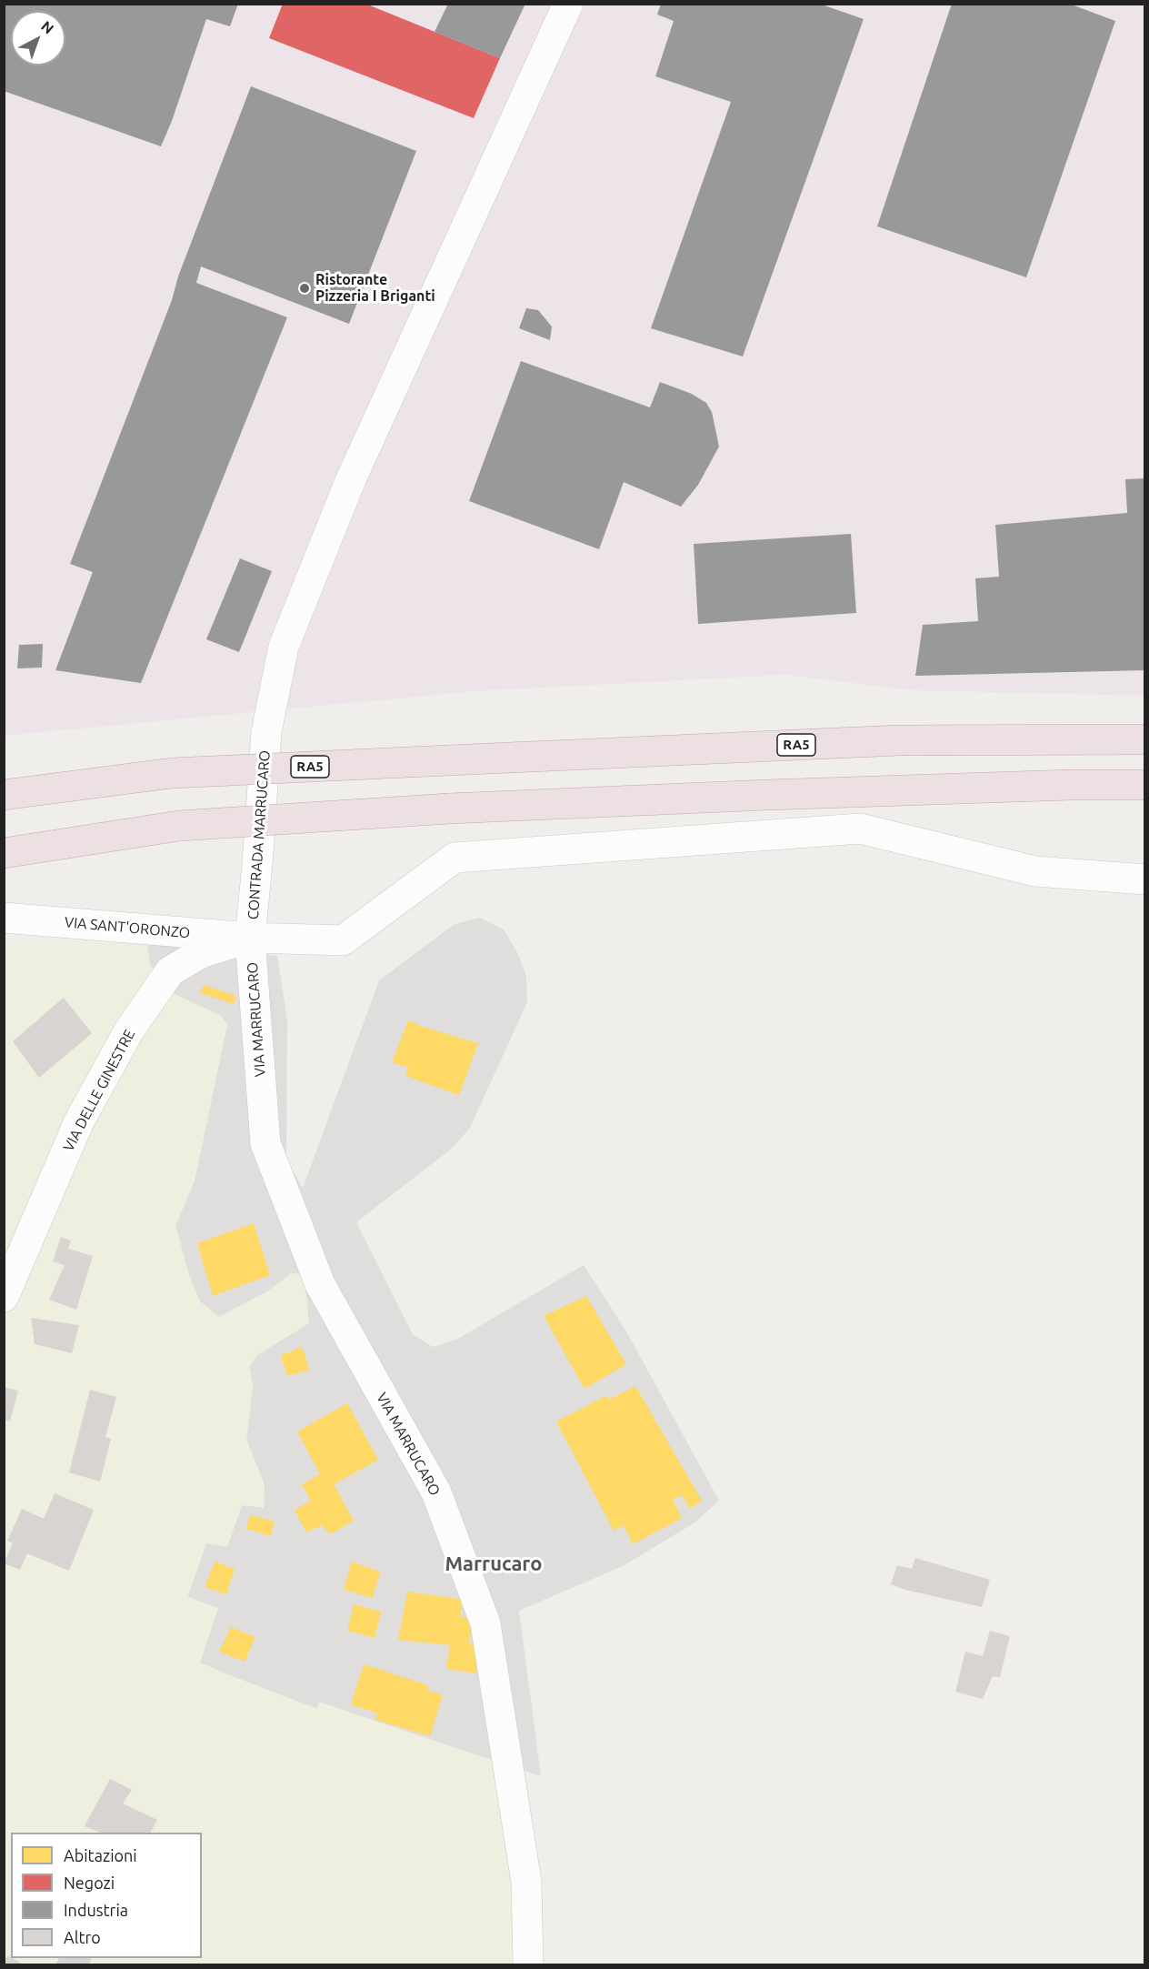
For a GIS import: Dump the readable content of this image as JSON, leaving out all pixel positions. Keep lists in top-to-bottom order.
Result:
{
  "streets": {
    "highway": ["RA5"],
    "street": [
      "CONTRADA MARRUCARO",
      "VIA SANT'ORONZO",
      "VIA MARRUCARO",
      "VIA DELLE GINESTRE"
    ]
  },
  "crossings": [
    ["CONTRADA MARRUCARO", "VIA SANT'ORONZO"],
    ["CONTRADA MARRUCARO", "VIA MARRUCARO"],
    ["CONTRADA MARRUCARO", "VIA DELLE GINESTRE"],
    ["VIA SANT'ORONZO", "VIA MARRUCARO"],
    ["VIA SANT'ORONZO", "VIA DELLE GINESTRE"],
    ["VIA MARRUCARO", "VIA DELLE GINESTRE"]
  ],
  "districts": ["Marrucaro"],
  "places": ["Ristorante Pizzeria I Briganti"],
  "legend": [
    "Abitazioni",
    "Negozi",
    "Industria",
    "Altro"
  ],
  "north": "top right"
}
